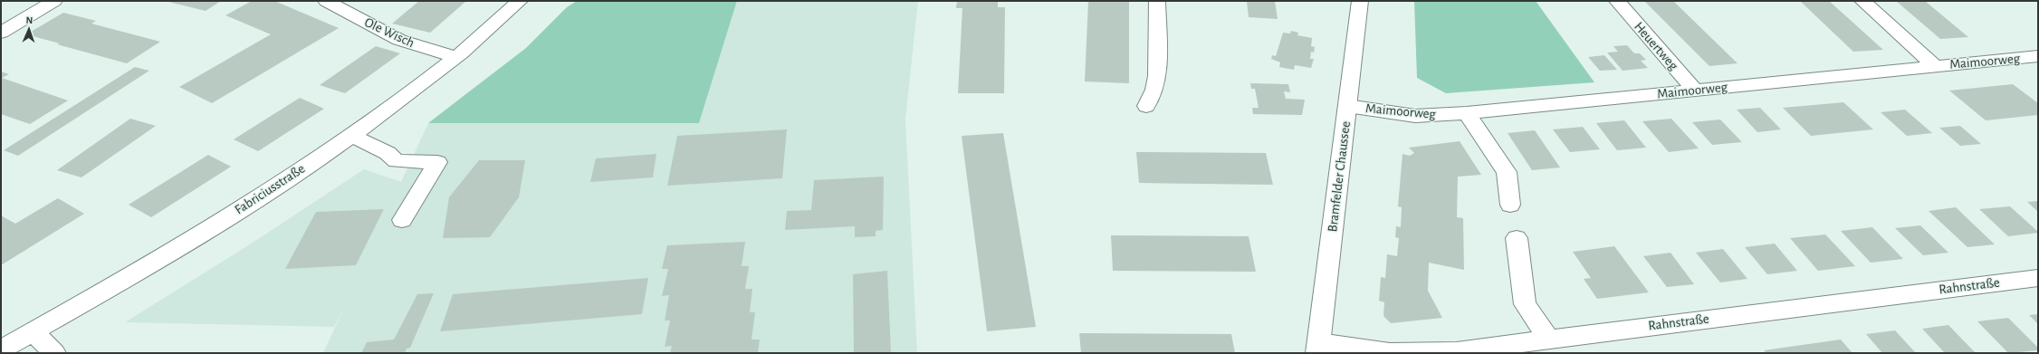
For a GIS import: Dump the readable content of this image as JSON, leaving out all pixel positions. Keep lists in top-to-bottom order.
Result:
{
  "streets": {
    "street": [
      "Ole Wisch",
      "Heuertweg",
      "Maimoorweg",
      "Bramfelder Chaussee",
      "Fabriciusstraße",
      "Rahnstraße"
    ]
  },
  "crossings": [
    ["Ole Wisch", "Fabriciusstraße"],
    ["Heuertweg", "Maimoorweg"],
    ["Maimoorweg", "Bramfelder Chaussee"],
    ["Bramfelder Chaussee", "Rahnstraße"]
  ],
  "north": "top"
}
